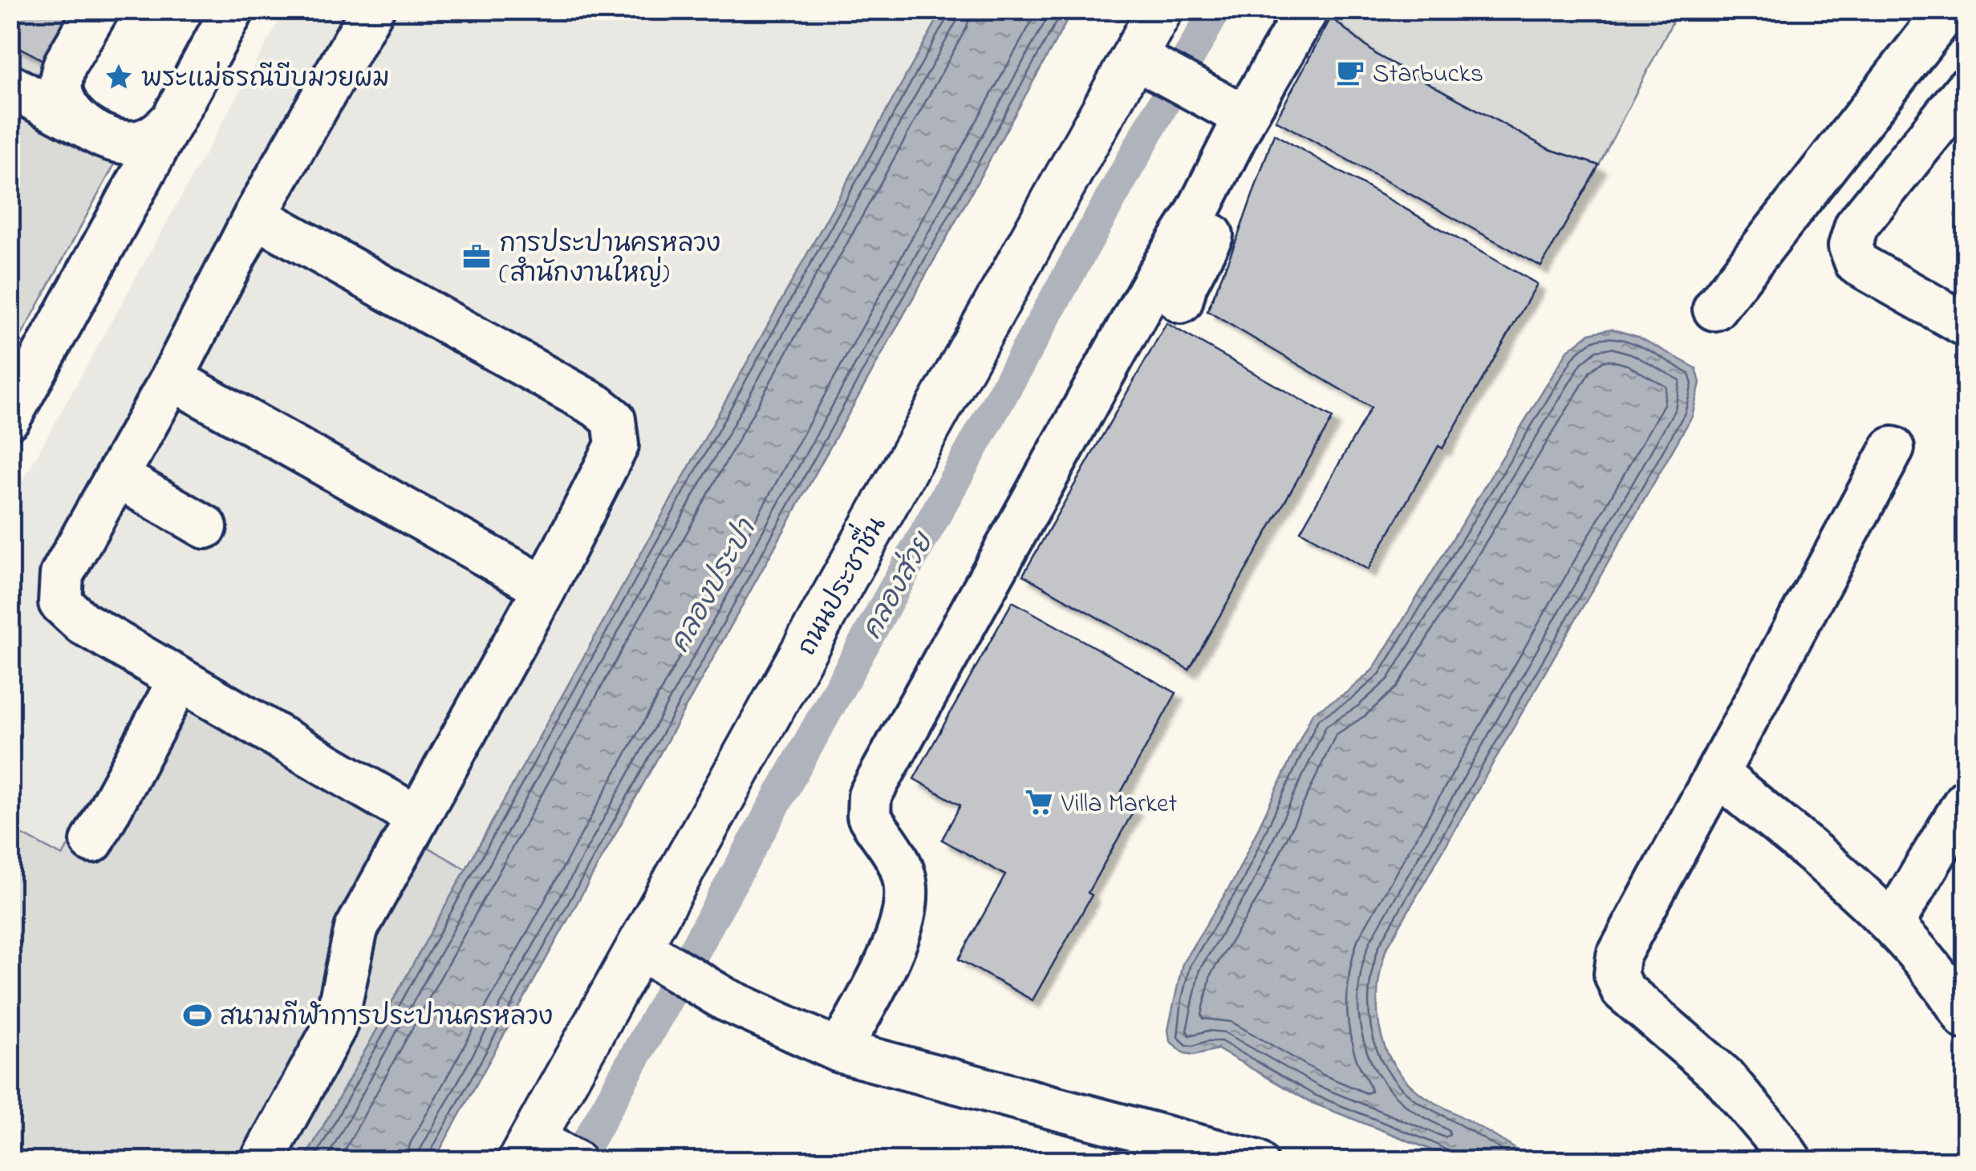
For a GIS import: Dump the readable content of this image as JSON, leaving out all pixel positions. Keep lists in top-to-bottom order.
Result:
{
  "streets": {
    "main road": ["ถนนประชาชื่น"]
  },
  "water": ["คลองประปา", "คลองส่วย"],
  "places": {
    "cafe": ["Starbucks"],
    "place": ["พระแม่ธรณีบีบมวยผม"],
    "office": ["การประปานครหลวง (สำนักงานใหญ่)"],
    "supermarket": ["Villa Market"],
    "sports": ["สนามกีฬาการประปานครหลวง"]
  }
}
